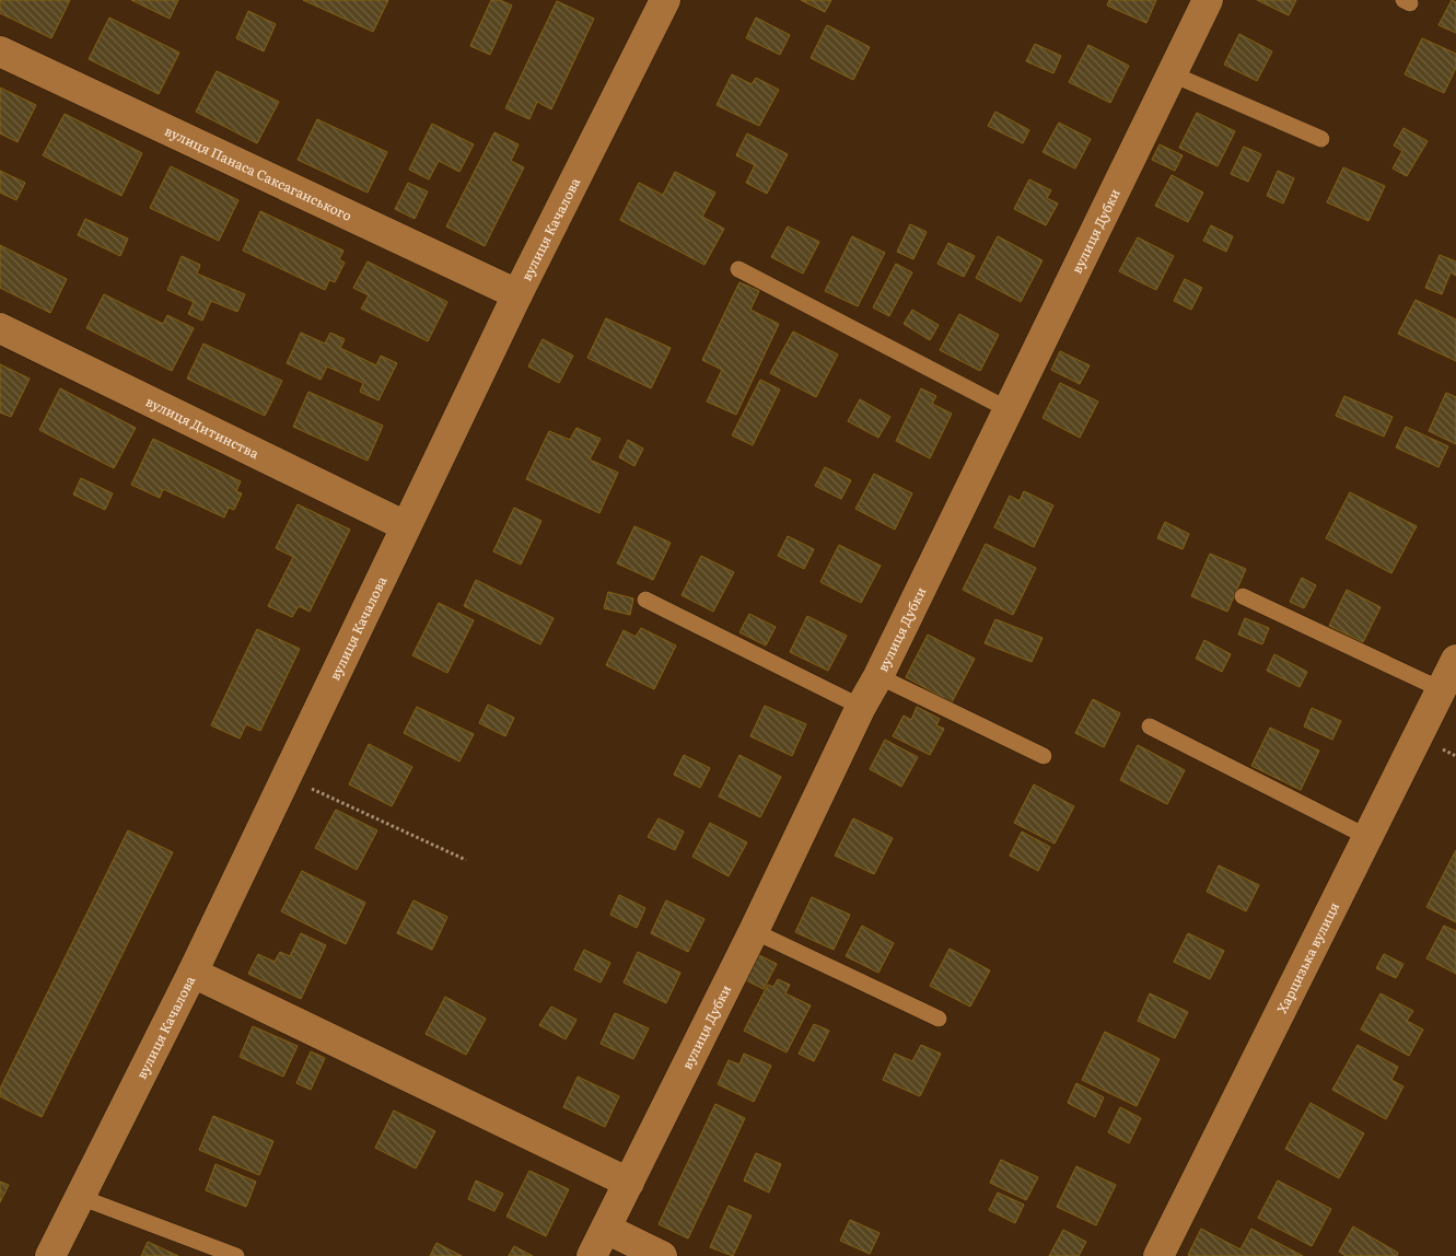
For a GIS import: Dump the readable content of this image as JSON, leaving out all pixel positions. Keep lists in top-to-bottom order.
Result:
{
  "streets": {
    "street": [
      "вулиця Панаса Саксаганського",
      "вулиця Качалова",
      "вулиця Дубки",
      "вулиця Дитинства",
      "Харцизька вулиця"
    ]
  },
  "crossings": [
    ["вулиця Панаса Саксаганського", "вулиця Качалова"],
    ["вулиця Качалова", "вулиця Дитинства"]
  ]
}
